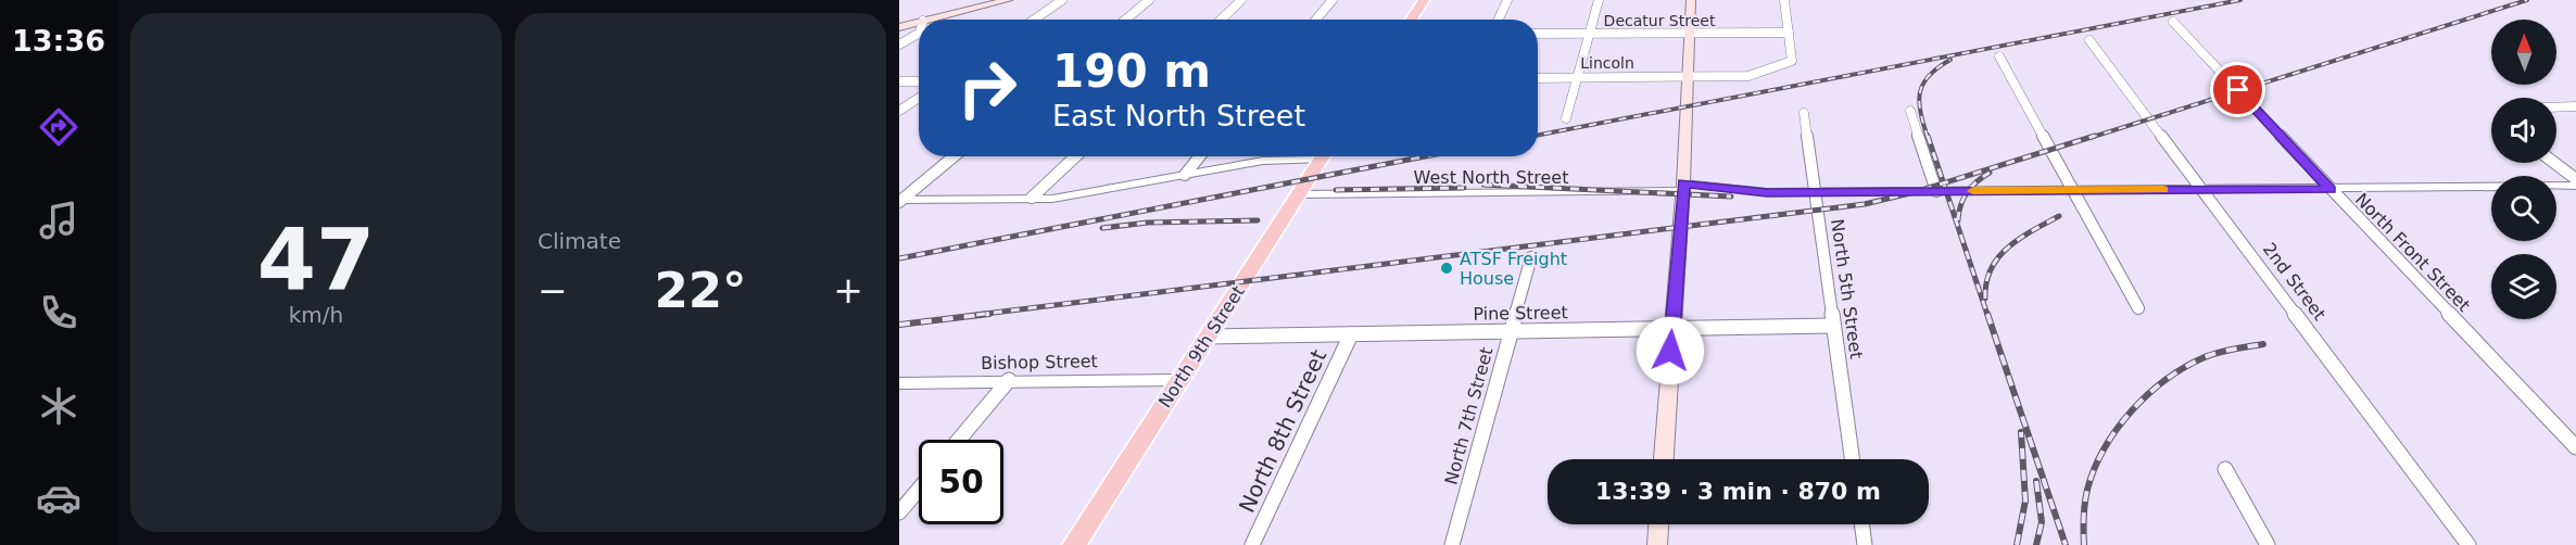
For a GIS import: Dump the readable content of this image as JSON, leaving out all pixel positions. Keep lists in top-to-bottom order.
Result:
{
  "streets": {
    "main road": ["North 9th Street"],
    "street": [
      "Decatur Street",
      "Lincoln",
      "West North Street",
      "North Front Street",
      "2nd Street",
      "North 5th Street",
      "Pine Street",
      "Bishop Street",
      "North 7th Street",
      "North 8th Street"
    ]
  },
  "crossings": [
    ["Decatur Street", "Lincoln"],
    ["West North Street", "North Front Street"],
    ["West North Street", "2nd Street"],
    ["West North Street", "North 5th Street"],
    ["West North Street", "North 9th Street"],
    ["North 5th Street", "Pine Street"],
    ["Pine Street", "North 9th Street"],
    ["Pine Street", "North 7th Street"],
    ["Pine Street", "North 8th Street"],
    ["North 9th Street", "Bishop Street"]
  ],
  "places": ["ATSF Freight House"],
  "north": "top",
  "page": {
    "tabs": "13:36",
    "tile": [
      ["47", "km/h"],
      "Climate"
    ],
    "turn": ["190 m", "East North Street"],
    "heat": ["−", "22°", "+"],
    "limit": "50",
    "trip": "13:39 · 3 min · 870 m"
  }
}
